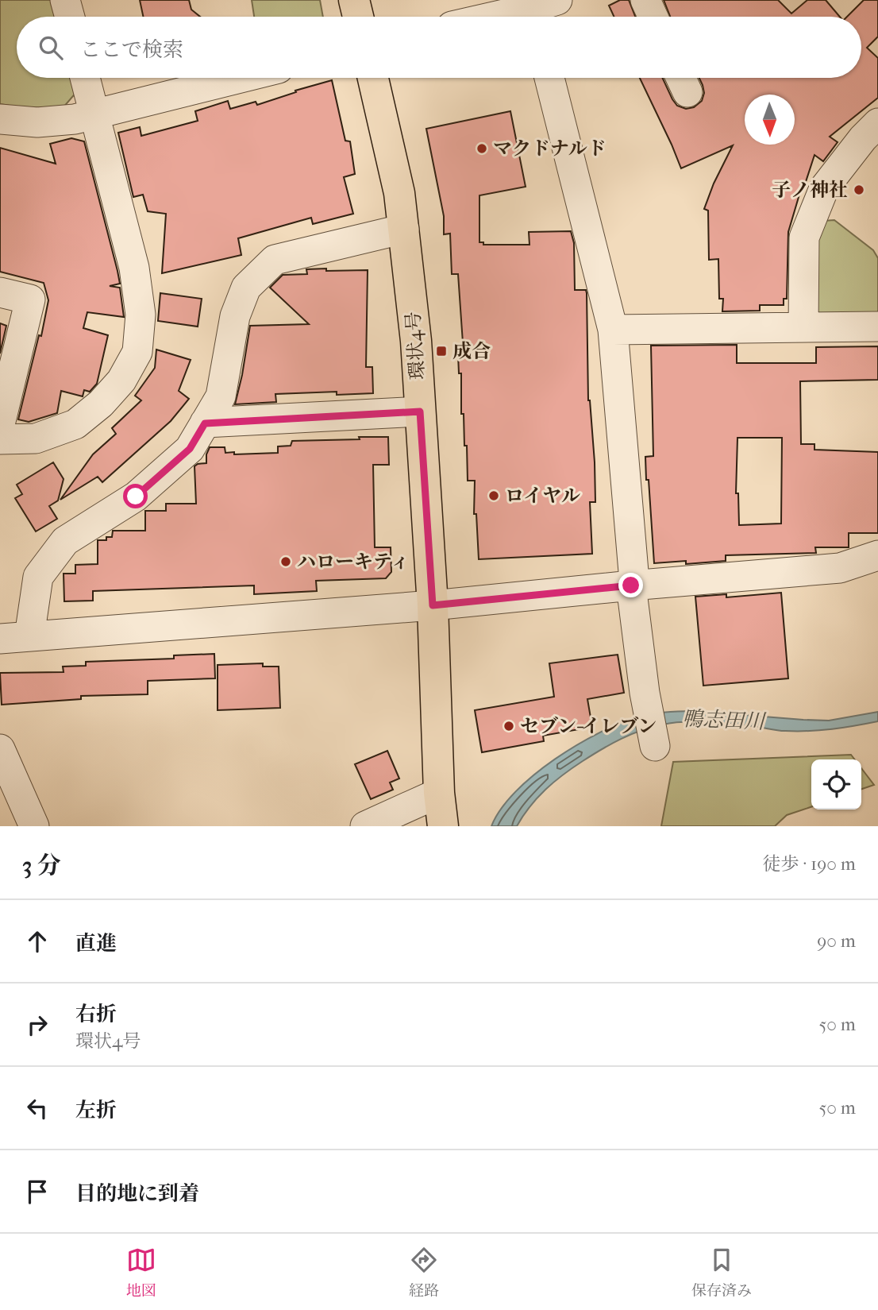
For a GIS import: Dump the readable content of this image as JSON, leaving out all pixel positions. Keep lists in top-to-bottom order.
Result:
{
  "streets": {
    "main road": ["環状4号"]
  },
  "water": ["鴨志田川"],
  "places": {
    "other": [
      "マクドナルド",
      "子ノ神社",
      "ロイヤル",
      "ハローキティ",
      "セブン-イレブン"
    ],
    "transit": ["成合"]
  },
  "north": "bottom",
  "page": {
    "search": "ここで検索",
    "heading": ["3 分", "徒歩 · 190 m"],
    "list": [
      ["直進", "90 m"],
      ["右折", "環状4号", "50 m"],
      ["左折", "50 m"],
      "目的地に到着"
    ],
    "nav": ["地図", "経路", "保存済み"]
  }
}
